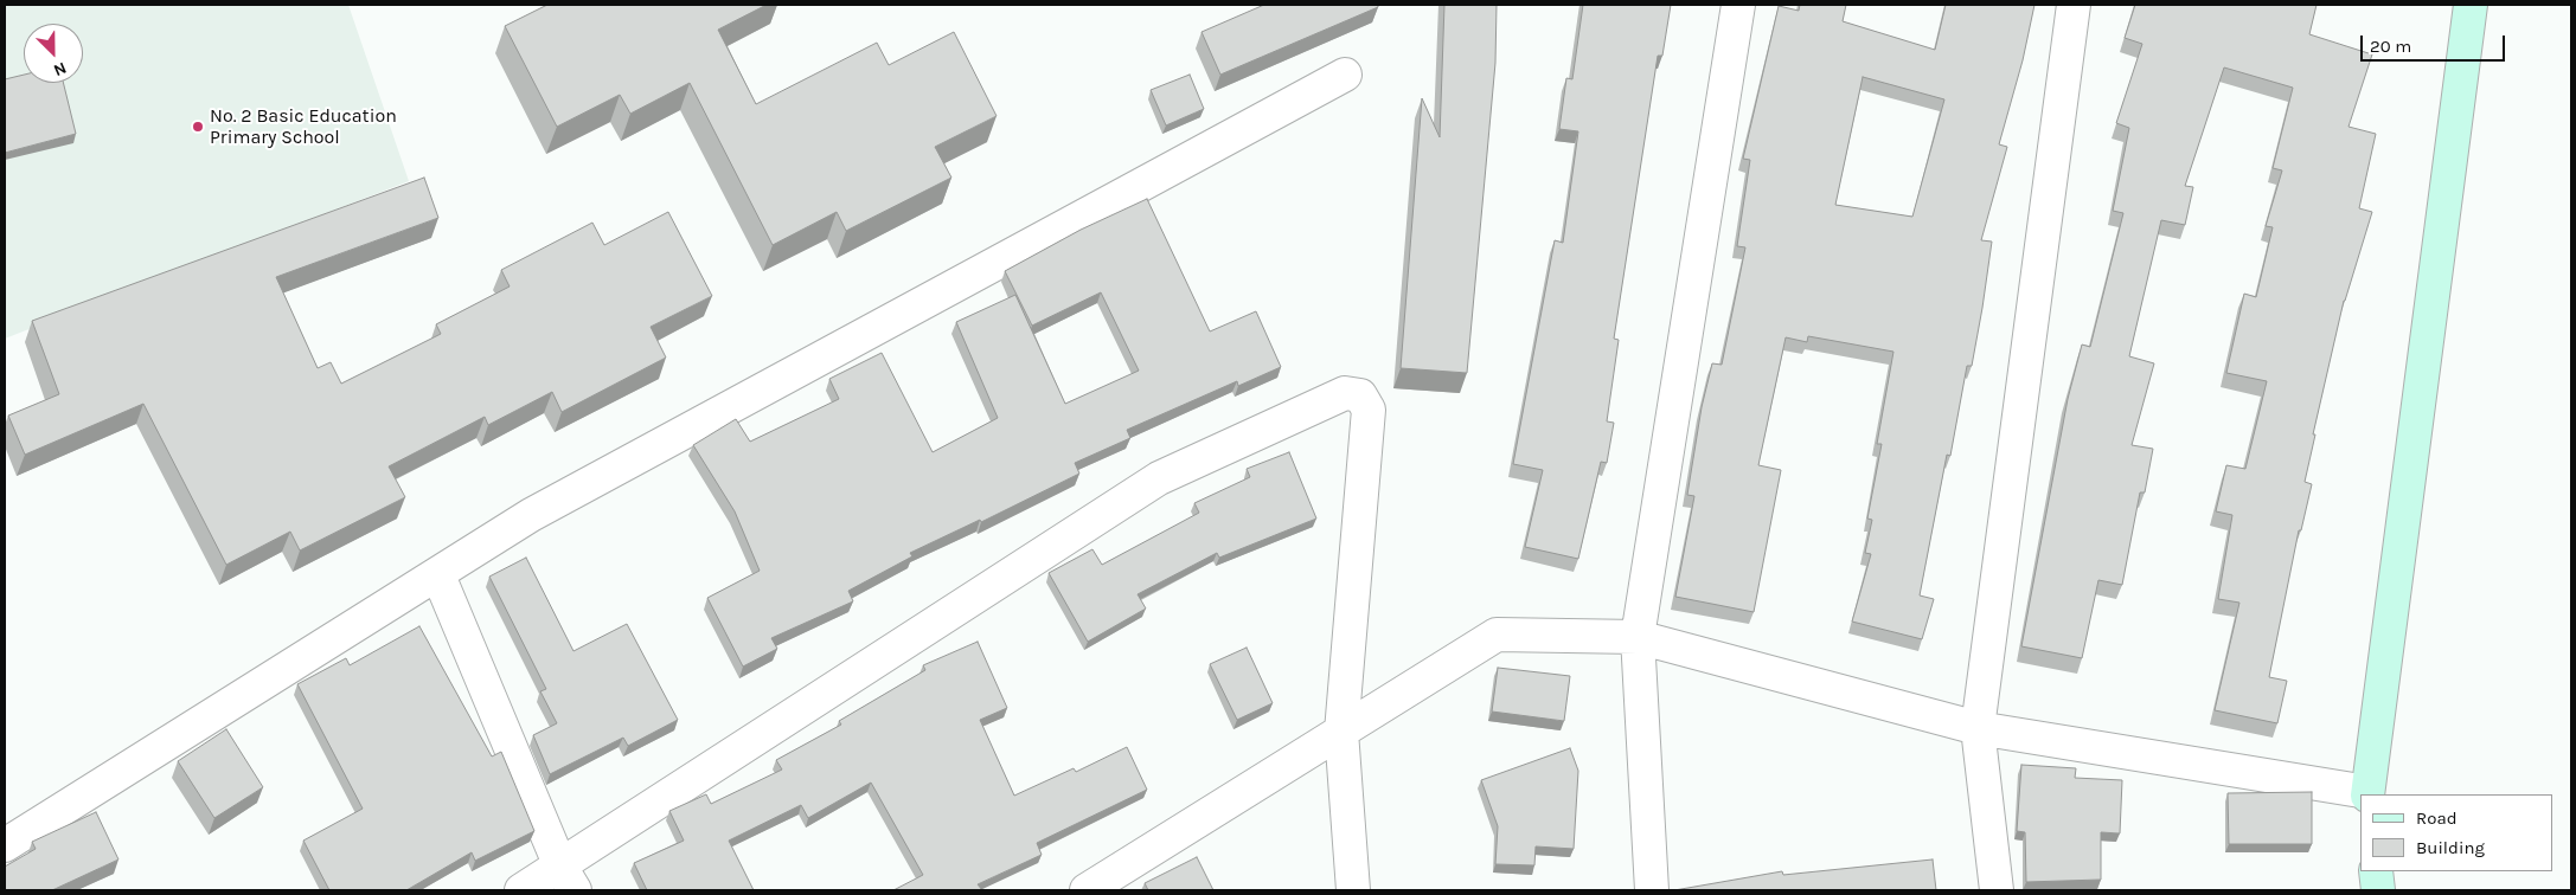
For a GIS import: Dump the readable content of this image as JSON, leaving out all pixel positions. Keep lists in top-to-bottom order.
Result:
{
  "places": ["No. 2 Basic Education Primary School"],
  "legend": ["Road", "Building"],
  "scale_bar": "20 m",
  "north": "bottom right"
}
